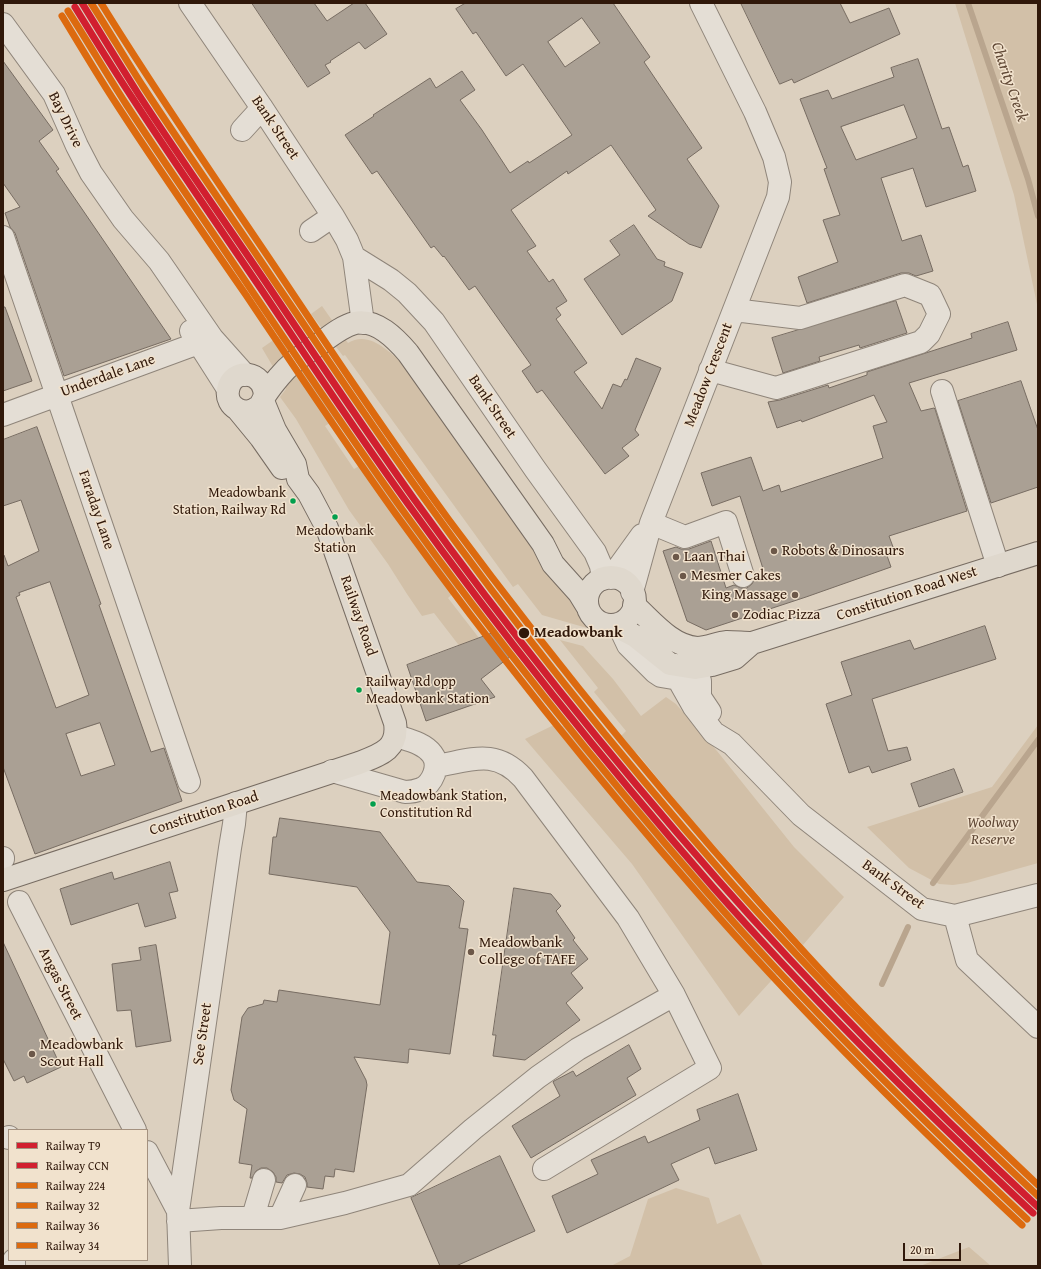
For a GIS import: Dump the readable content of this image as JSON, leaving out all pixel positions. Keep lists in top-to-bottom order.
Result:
{
  "streets": {
    "main road": ["Constitution Road West", "Railway Road", "Constitution Road"],
    "street": [
      "Bay Drive",
      "Bank Street",
      "Meadow Crescent",
      "Underdale Lane",
      "Faraday Lane",
      "Angas Street",
      "See Street"
    ]
  },
  "crossings": [
    ["Bay Drive", "Underdale Lane"],
    ["Bay Drive", "Railway Road"],
    ["Bank Street", "Meadow Crescent"],
    ["Bank Street", "Constitution Road West"],
    ["Underdale Lane", "Faraday Lane"],
    ["Railway Road", "Constitution Road"],
    ["Constitution Road", "See Street"]
  ],
  "water": ["Charity Creek"],
  "parks": ["Woolway Reserve"],
  "places": [
    "Meadowbank Station, Railway Rd",
    "Meadowbank Station",
    "Robots & Dinosaurs",
    "Laan Thai",
    "Mesmer Cakes",
    "King Massage",
    "Zodiac Pizza",
    "Meadowbank",
    "Railway Rd opp Meadowbank Station",
    "Meadowbank Station, Constitution Rd",
    "Meadowbank College of TAFE",
    "Meadowbank Scout Hall"
  ],
  "lines": [
    "rail line T9",
    "rail line 224",
    "rail line 36",
    "rail line CCN",
    "rail line 32",
    "rail line 34"
  ],
  "legend": [
    "Railway T9",
    "Railway CCN",
    "Railway 224",
    "Railway 32",
    "Railway 36",
    "Railway 34"
  ],
  "scale_bar": "20 m"
}
